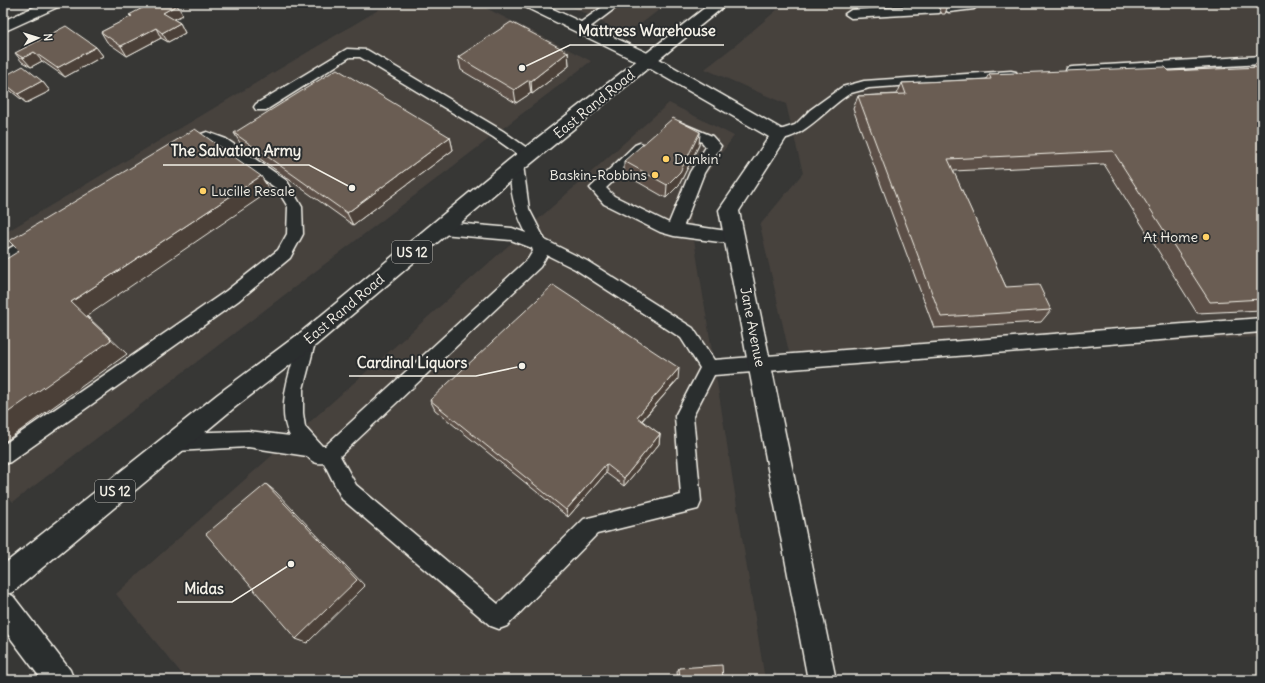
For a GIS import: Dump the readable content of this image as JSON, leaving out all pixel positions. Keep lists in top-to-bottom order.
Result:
{
  "streets": {
    "street": ["East Rand Road", "US 12", "Jane Avenue"]
  },
  "places": [
    "Mattress Warehouse",
    "Dunkin'",
    "Baskin-Robbins",
    "The Salvation Army",
    "Lucille Resale",
    "At Home",
    "Cardinal Liquors",
    "Midas"
  ],
  "north": "right"
}
